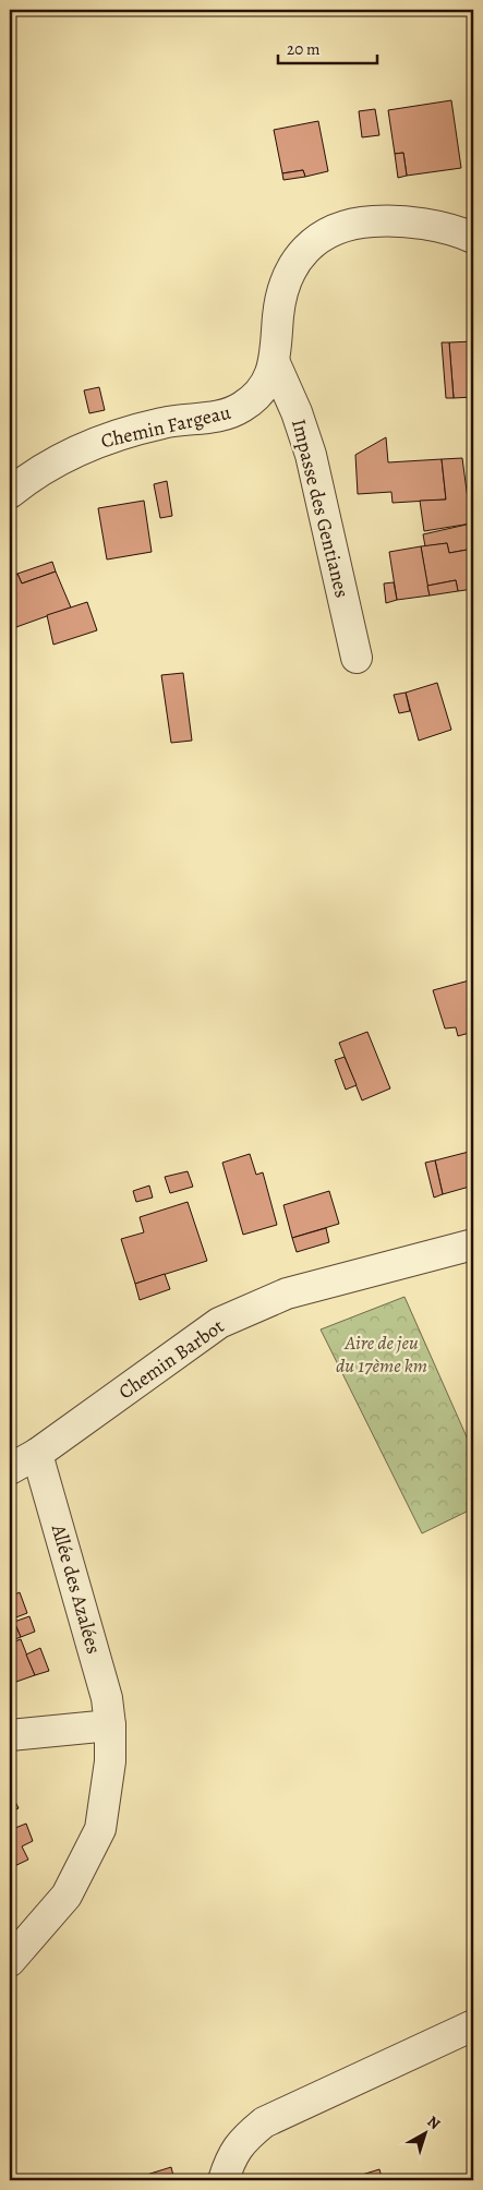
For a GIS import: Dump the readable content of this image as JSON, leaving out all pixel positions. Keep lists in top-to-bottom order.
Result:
{
  "streets": {
    "street": [
      "Chemin Fargeau",
      "Impasse des Gentianes",
      "Chemin Barbot",
      "Allée des Azalées"
    ]
  },
  "crossings": [
    ["Chemin Fargeau", "Impasse des Gentianes"],
    ["Chemin Barbot", "Allée des Azalées"]
  ],
  "parks": ["Aire de jeu du 17ème km"],
  "scale_bar": "20 m",
  "north": "top right"
}
